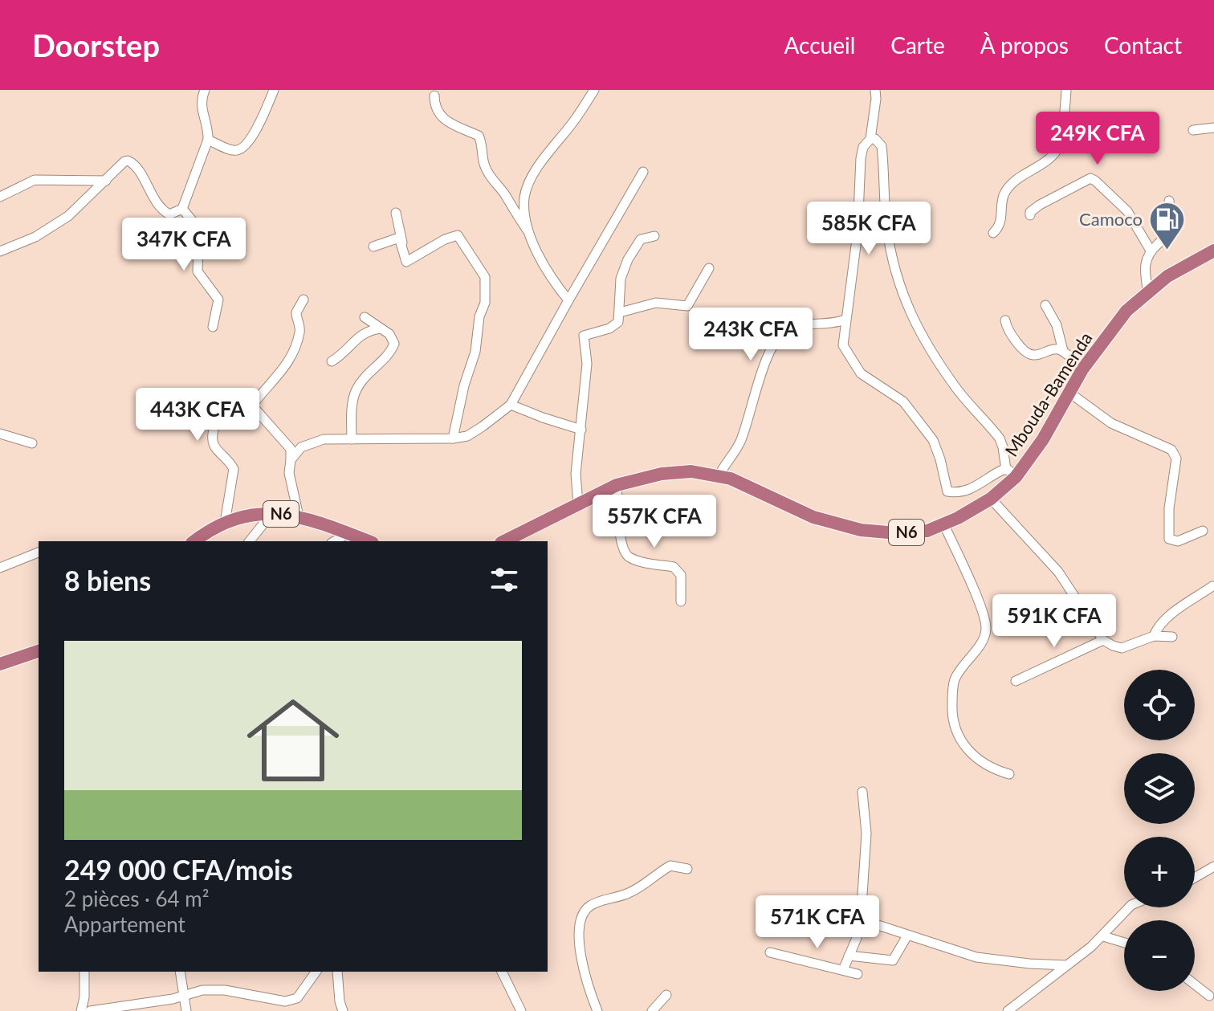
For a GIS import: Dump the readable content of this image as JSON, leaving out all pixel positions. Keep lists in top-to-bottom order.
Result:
{
  "streets": {
    "highway": ["Mbouda-Bamenda", "N6"]
  },
  "places": {
    "fuel station": ["Camoco"]
  },
  "page": {
    "header": "Doorstep",
    "nav": [
      "Accueil",
      "Carte",
      "À propos",
      "Contact"
    ],
    "price": [
      "249K CFA",
      "585K CFA",
      "347K CFA",
      "243K CFA",
      "443K CFA",
      "557K CFA",
      "591K CFA",
      "571K CFA"
    ],
    "heading": "8 biens",
    "list": [
      {
        "name": "249 000 CFA/mois",
        "note": "2 pièces · 64 m² · Appartement"
      }
    ],
    "map_buttons": ["+", "−"]
  }
}
